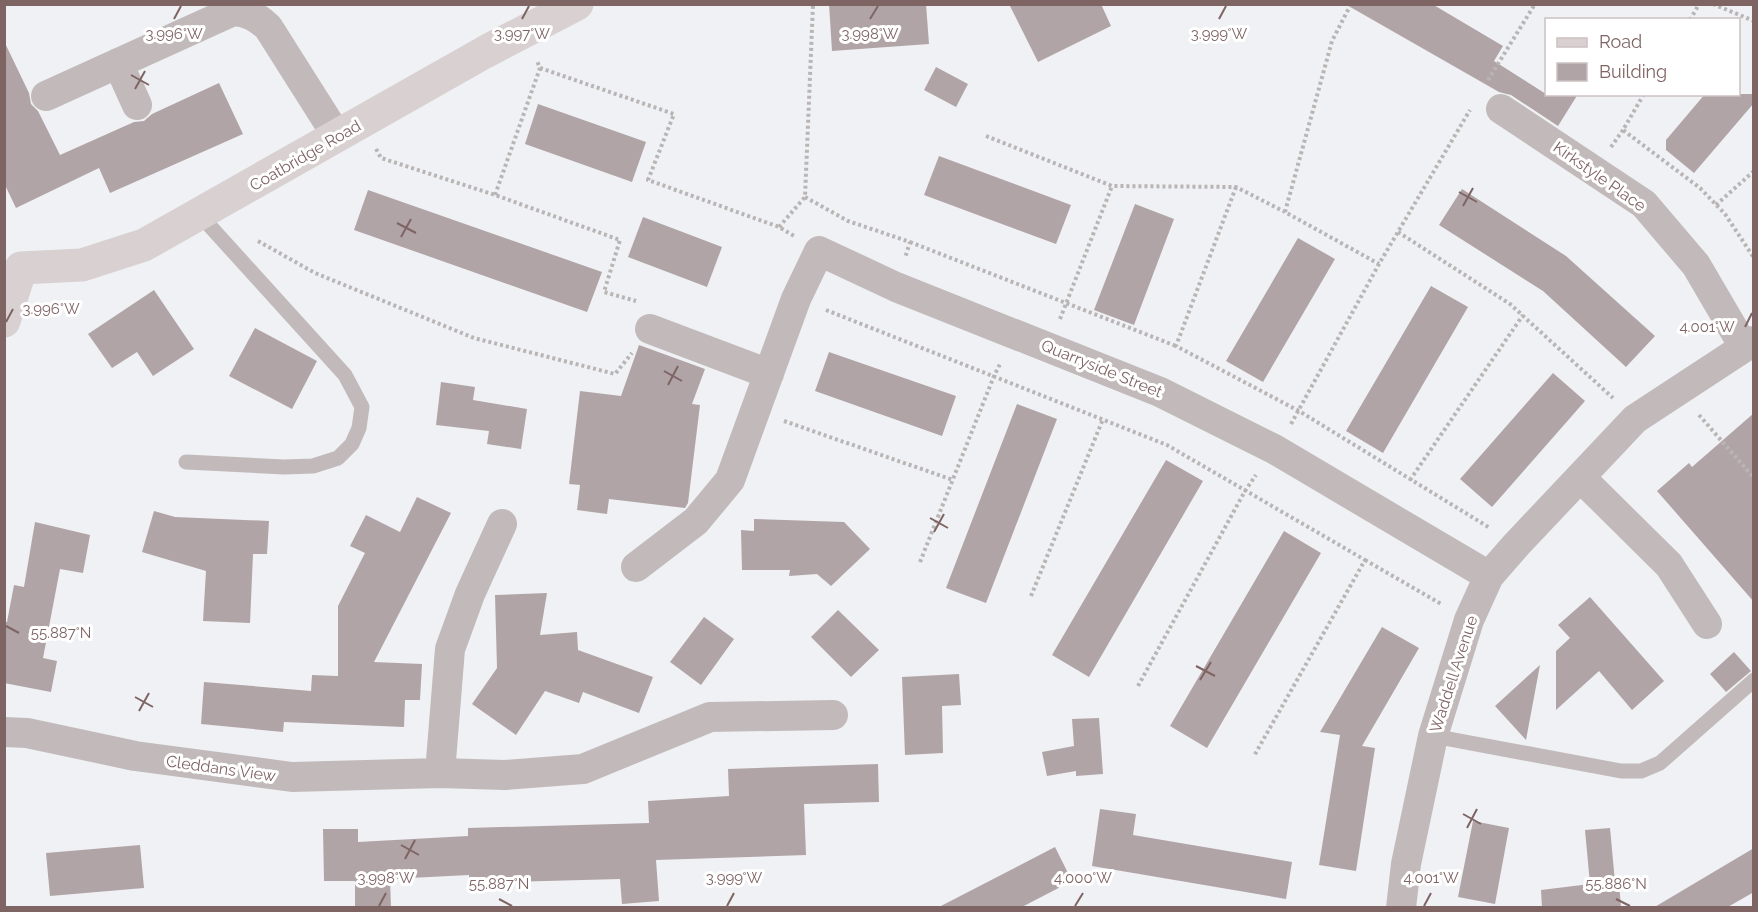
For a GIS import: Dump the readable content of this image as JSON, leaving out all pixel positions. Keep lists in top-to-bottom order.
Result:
{
  "streets": {
    "main road": ["Coatbridge Road"],
    "street": [
      "Kirkstyle Place",
      "Quarryside Street",
      "Waddell Avenue",
      "Cleddans View"
    ]
  },
  "crossings": [
    ["Kirkstyle Place", "Waddell Avenue"],
    ["Quarryside Street", "Waddell Avenue"]
  ],
  "legend": ["Road", "Building"],
  "coordinates": [
    "3.996°W",
    "3.997°W",
    "3.998°W",
    "3.999°W",
    "4.001°W",
    "55.887°N",
    "4.000°W",
    "55.886°N"
  ]
}
